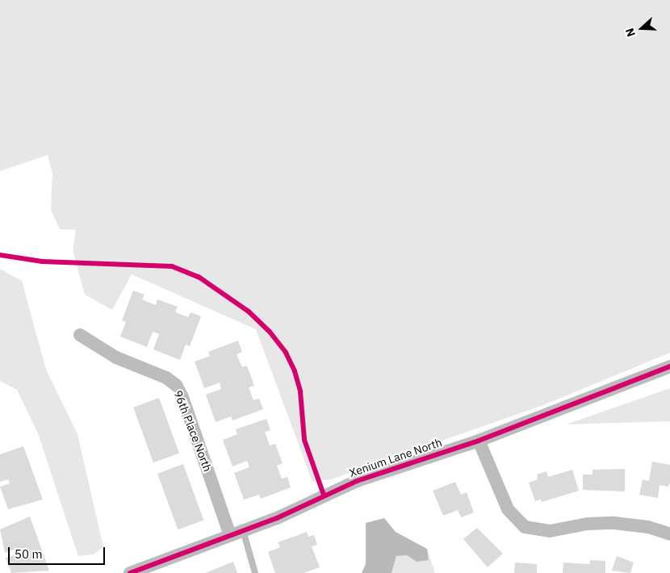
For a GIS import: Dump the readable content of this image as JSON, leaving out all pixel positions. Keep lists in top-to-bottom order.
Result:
{
  "streets": {
    "street": ["96th Place North", "Xenium Lane North"]
  },
  "crossings": [
    ["96th Place North", "Xenium Lane North"]
  ],
  "scale_bar": "50 m",
  "north": "left"
}
